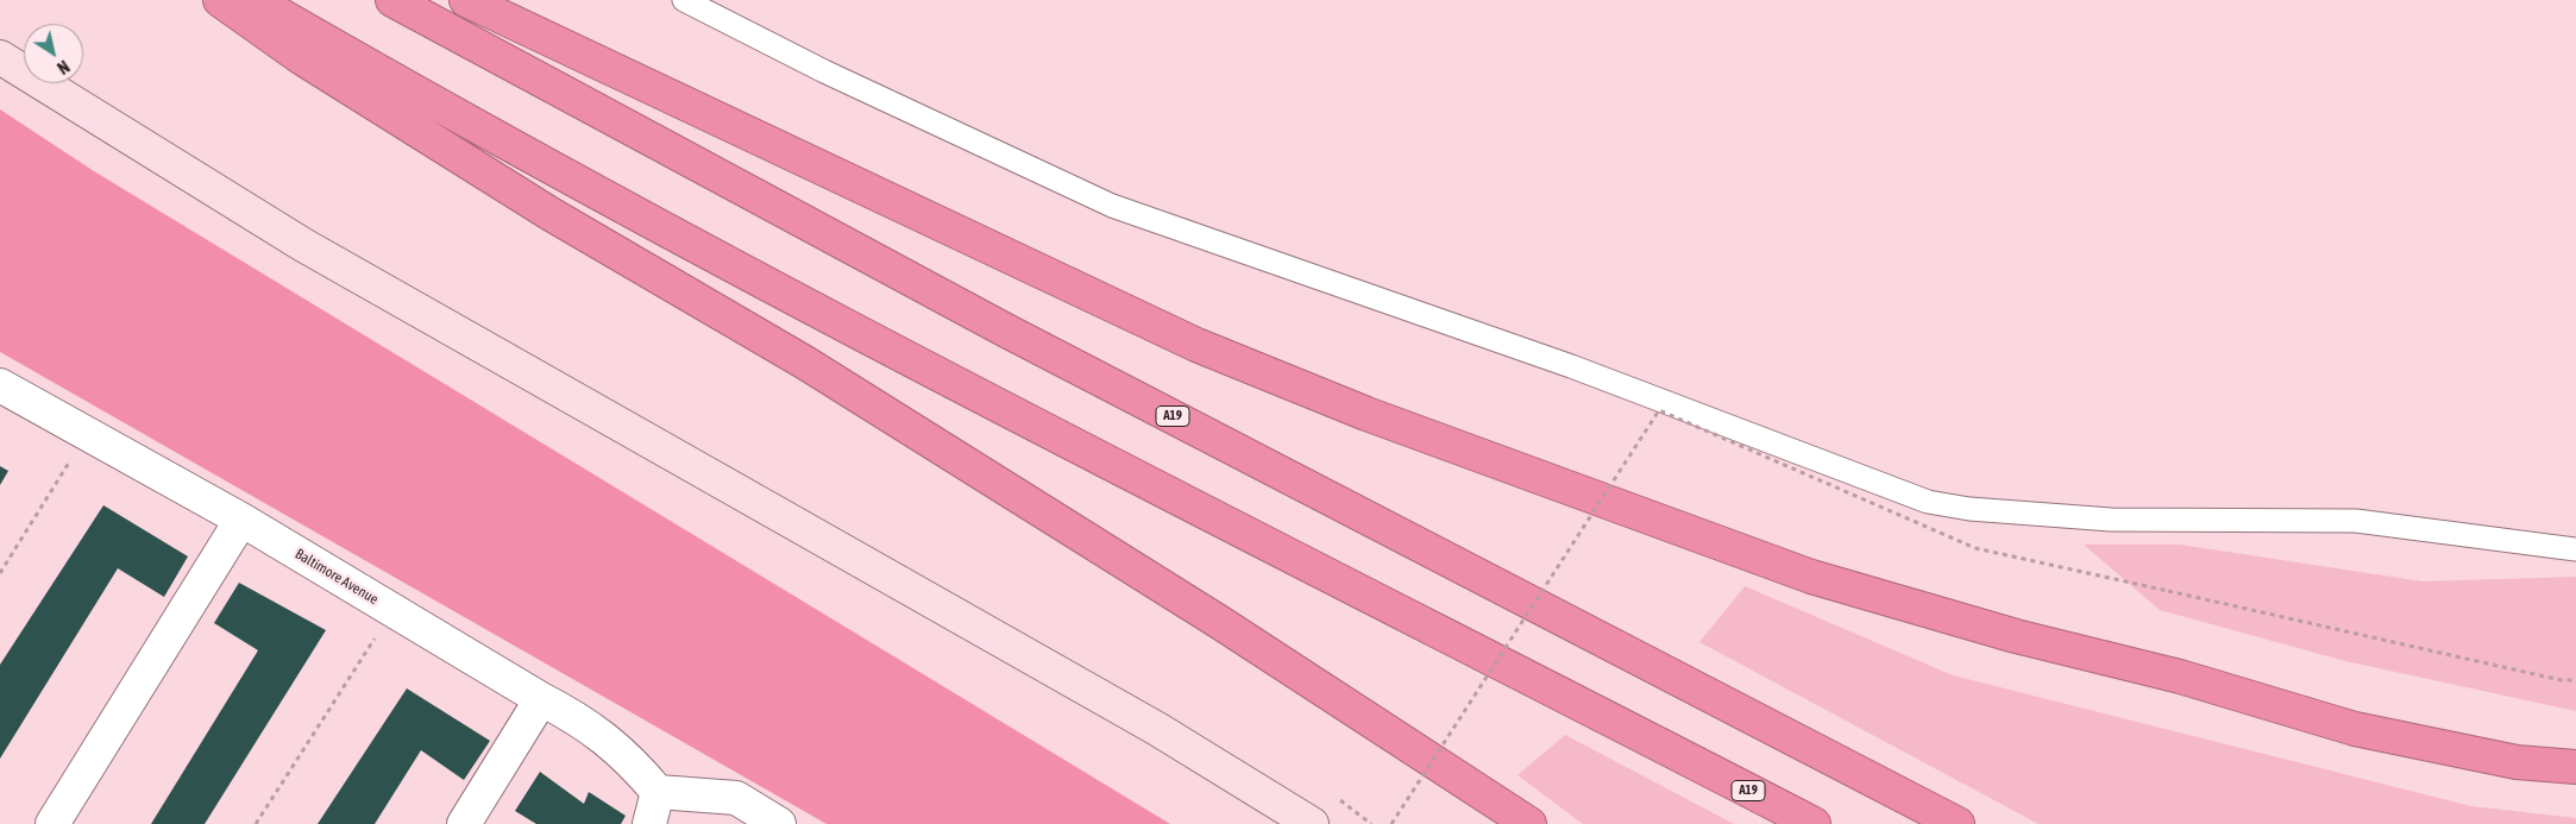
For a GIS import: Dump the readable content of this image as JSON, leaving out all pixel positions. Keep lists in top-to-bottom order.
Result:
{
  "streets": {
    "highway": ["A19"],
    "street": ["Baltimore Avenue"]
  },
  "north": "bottom right"
}
